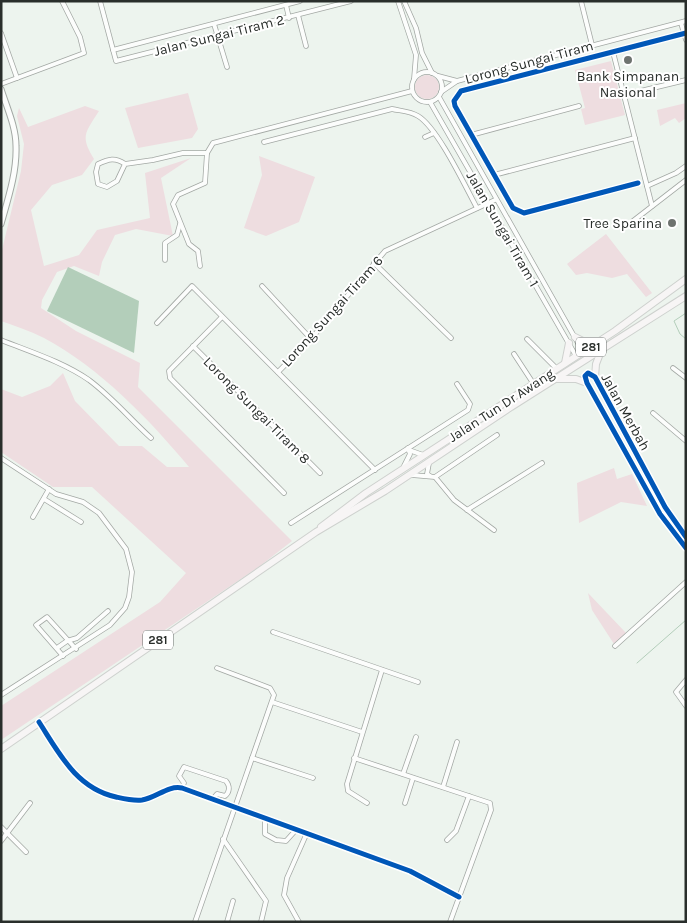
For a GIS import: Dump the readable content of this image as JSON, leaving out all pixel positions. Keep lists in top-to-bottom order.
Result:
{
  "streets": {
    "main road": ["281", "Jalan Tun Dr Awang"],
    "street": [
      "Jalan Sungai Tiram 2",
      "Lorong Sungai Tiram",
      "Jalan Sungai Tiram 1",
      "Lorong Sungai Tiram 6",
      "Lorong Sungai Tiram 8",
      "Jalan Merbah"
    ]
  },
  "crossings": [
    ["Jalan Sungai Tiram 1", "Lorong Sungai Tiram 6"],
    ["Jalan Sungai Tiram 1", "Jalan Tun Dr Awang"]
  ],
  "places": ["Bank Simpanan Nasional", "Tree Sparina"]
}
